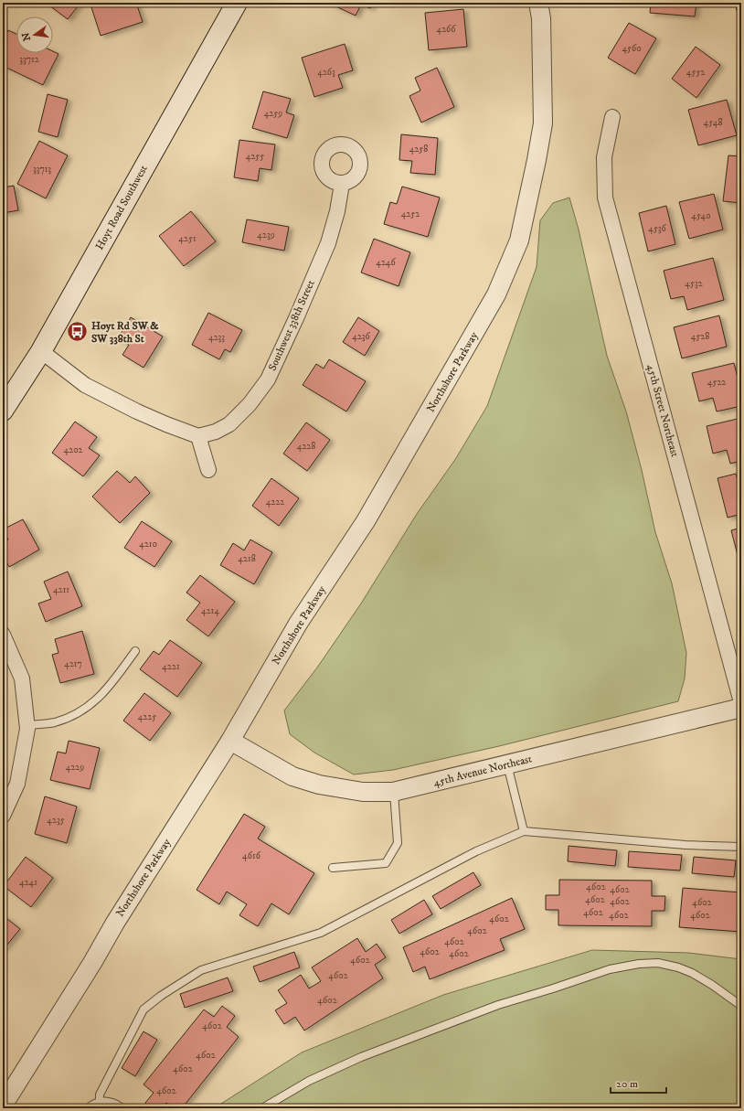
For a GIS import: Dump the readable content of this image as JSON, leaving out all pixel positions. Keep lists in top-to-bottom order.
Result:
{
  "streets": {
    "main road": ["Hoyt Road Southwest"],
    "street": [
      "Southwest 338th Street",
      "Northshore Parkway",
      "45th Street Northeast",
      "45th Avenue Northeast"
    ]
  },
  "crossings": [
    ["Northshore Parkway", "45th Avenue Northeast"]
  ],
  "places": {
    "bus stop": ["Hoyt Rd SW & SW 338th St"]
  },
  "house_numbers": [
    "4266",
    "4560",
    "33712",
    "4263",
    "4552",
    "4259",
    "4548",
    "4258",
    "4255",
    "33713",
    "4252",
    "4540",
    "4536",
    "4239",
    "4251",
    "4246",
    "4532",
    "4236",
    "4528",
    "4233",
    "4522",
    "4228",
    "4202",
    "4222",
    "4210",
    "4218",
    "4211",
    "4214",
    "4217",
    "4221",
    "4225",
    "4229",
    "4235",
    "4616",
    "4241",
    "4602",
    "4602",
    "4602",
    "4602",
    "4602",
    "4602",
    "4602",
    "4602",
    "4602",
    "4602",
    "4602",
    "4602",
    "4602",
    "4602",
    "4602",
    "4602",
    "4602",
    "4602",
    "4602",
    "4602"
  ],
  "scale_bar": "20 m",
  "north": "left"
}
